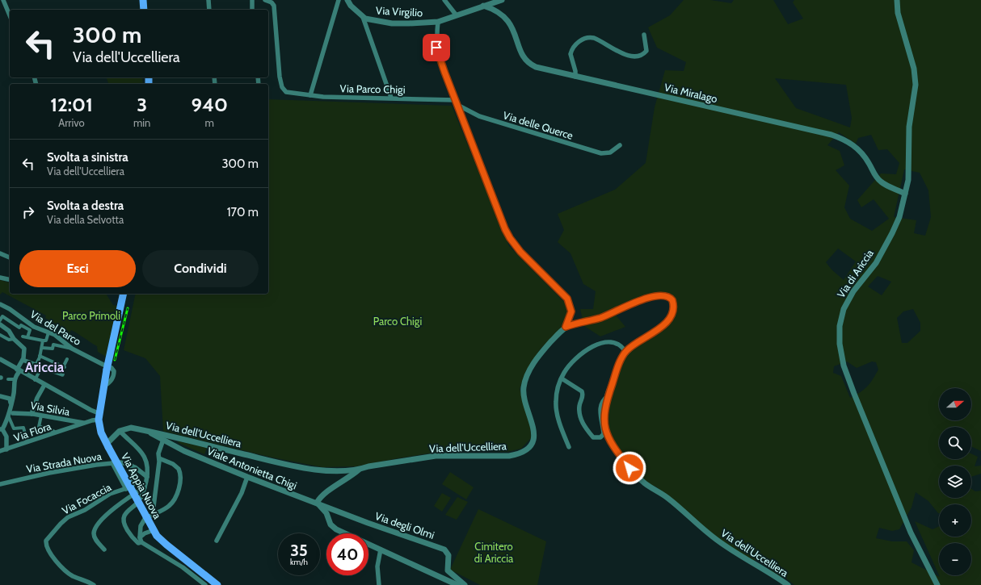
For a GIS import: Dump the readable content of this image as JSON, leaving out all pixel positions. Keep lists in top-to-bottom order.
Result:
{
  "streets": {
    "main road": ["Via Appia Nuova"],
    "street": [
      "Via Virgilio",
      "Via Parco Chigi",
      "Via Miralago",
      "Via delle Querce",
      "Via di Ariccia",
      "Via del Parco",
      "Via Silvia",
      "Via Flora",
      "Via dell'Uccelliera",
      "Via Strada Nuova",
      "Viale Antonietta Chigi",
      "Via Focaccia",
      "Via degli Olmi"
    ]
  },
  "crossings": [
    ["Via Parco Chigi", "Via delle Querce"],
    ["Via Miralago", "Via di Ariccia"],
    ["Via del Parco", "Via Appia Nuova"],
    ["Via Silvia", "Via Flora"],
    ["Via Flora", "Via Appia Nuova"],
    ["Via dell'Uccelliera", "Viale Antonietta Chigi"],
    ["Via Strada Nuova", "Via Focaccia"],
    ["Viale Antonietta Chigi", "Via degli Olmi"]
  ],
  "districts": ["Ariccia"],
  "parks": ["Parco Primoli", "Parco Chigi", "Cimitero di Ariccia"],
  "north": "right",
  "page": {
    "turn": ["300 m", "Via dell'Uccelliera"],
    "eta": [
      "12:01",
      "Arrivo",
      "3",
      "min",
      "940",
      "m"
    ],
    "list": [
      {
        "name": "Svolta a sinistra",
        "note": "Via dell'Uccelliera",
        "value": "300 m"
      },
      {
        "name": "Svolta a destra",
        "note": "Via della Selvotta",
        "value": "170 m"
      }
    ],
    "buttons": ["Esci", "Condividi"],
    "map_buttons": ["+", "−"],
    "speed": "35 km/h",
    "limit": "40"
  }
}
